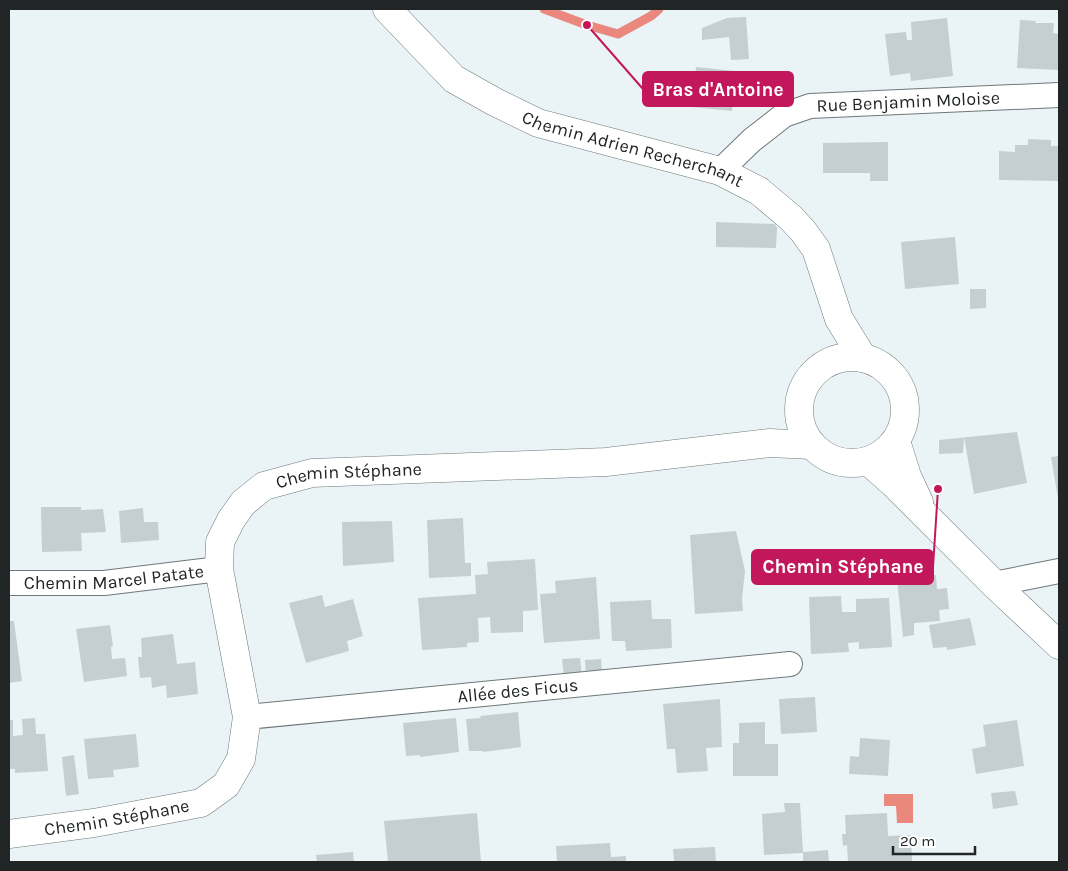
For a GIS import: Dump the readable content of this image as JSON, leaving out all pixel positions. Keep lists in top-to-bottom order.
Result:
{
  "streets": {
    "main road": ["Chemin Adrien Recherchant", "Chemin Stéphane"],
    "street": ["Rue Benjamin Moloise", "Chemin Marcel Patate", "Allée des Ficus"]
  },
  "crossings": [
    ["Rue Benjamin Moloise", "Chemin Adrien Recherchant"],
    ["Chemin Adrien Recherchant", "Chemin Stéphane"],
    ["Chemin Stéphane", "Chemin Marcel Patate"],
    ["Chemin Stéphane", "Allée des Ficus"]
  ],
  "places": ["Bras d'Antoine", "Chemin Stéphane"],
  "scale_bar": "20 m"
}
